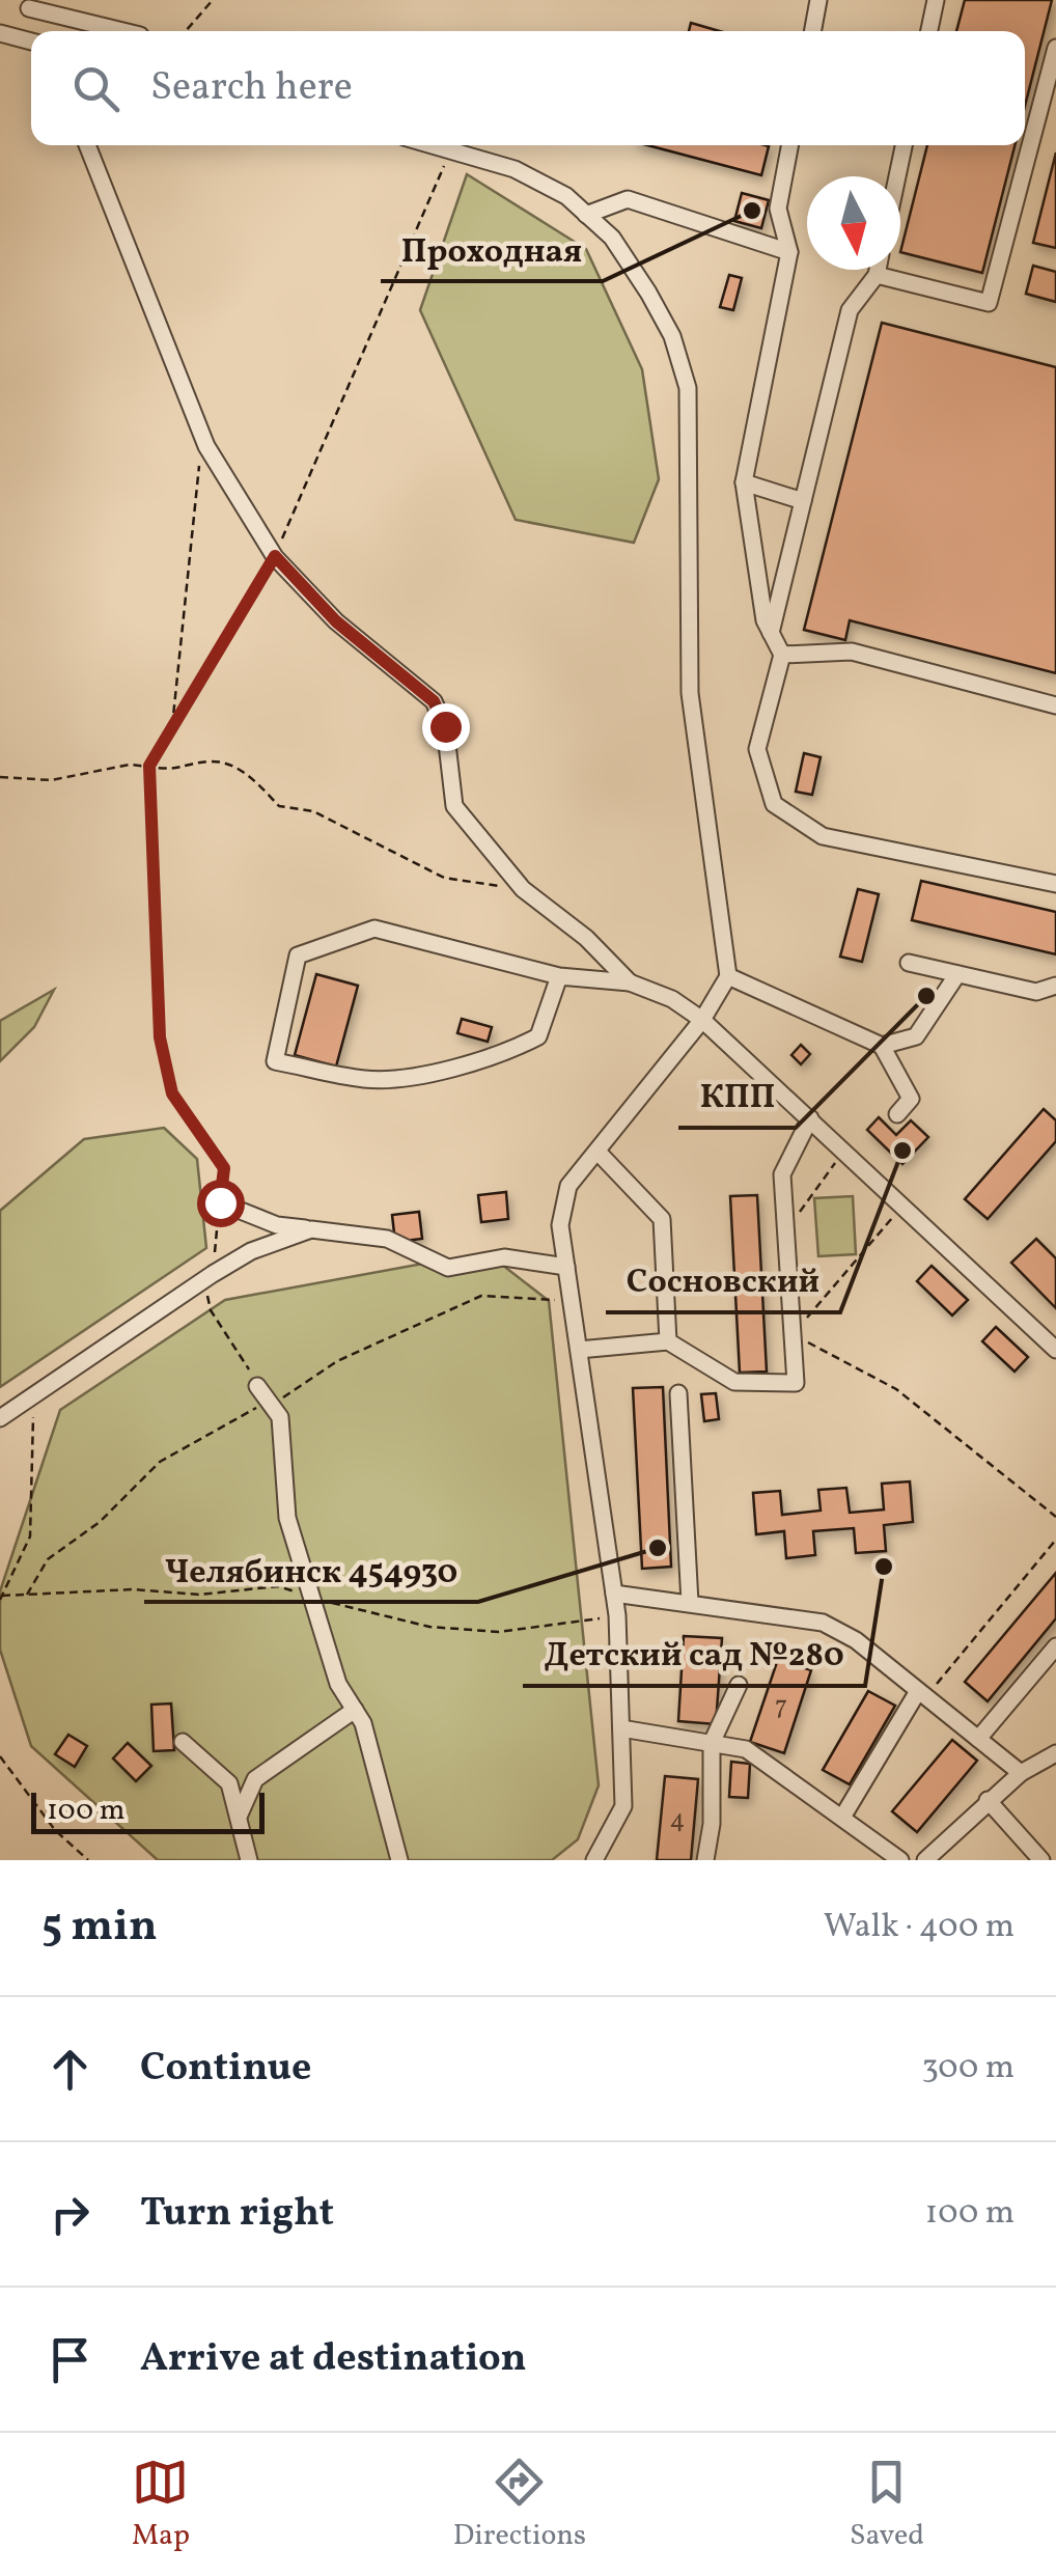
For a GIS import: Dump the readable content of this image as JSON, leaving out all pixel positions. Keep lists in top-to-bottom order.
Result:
{
  "places": [
    "Проходная",
    "КПП",
    "Сосновский",
    "Челябинск 454930",
    "Детский сад №280"
  ],
  "house_numbers": ["7", "4"],
  "scale_bar": "100 m",
  "north": "bottom",
  "page": {
    "search": "Search here",
    "scale": "100 m",
    "heading": ["5 min", "Walk · 400 m"],
    "list": [
      ["Continue", "300 m"],
      ["Turn right", "100 m"],
      "Arrive at destination"
    ],
    "nav": ["Map", "Directions", "Saved"]
  }
}
